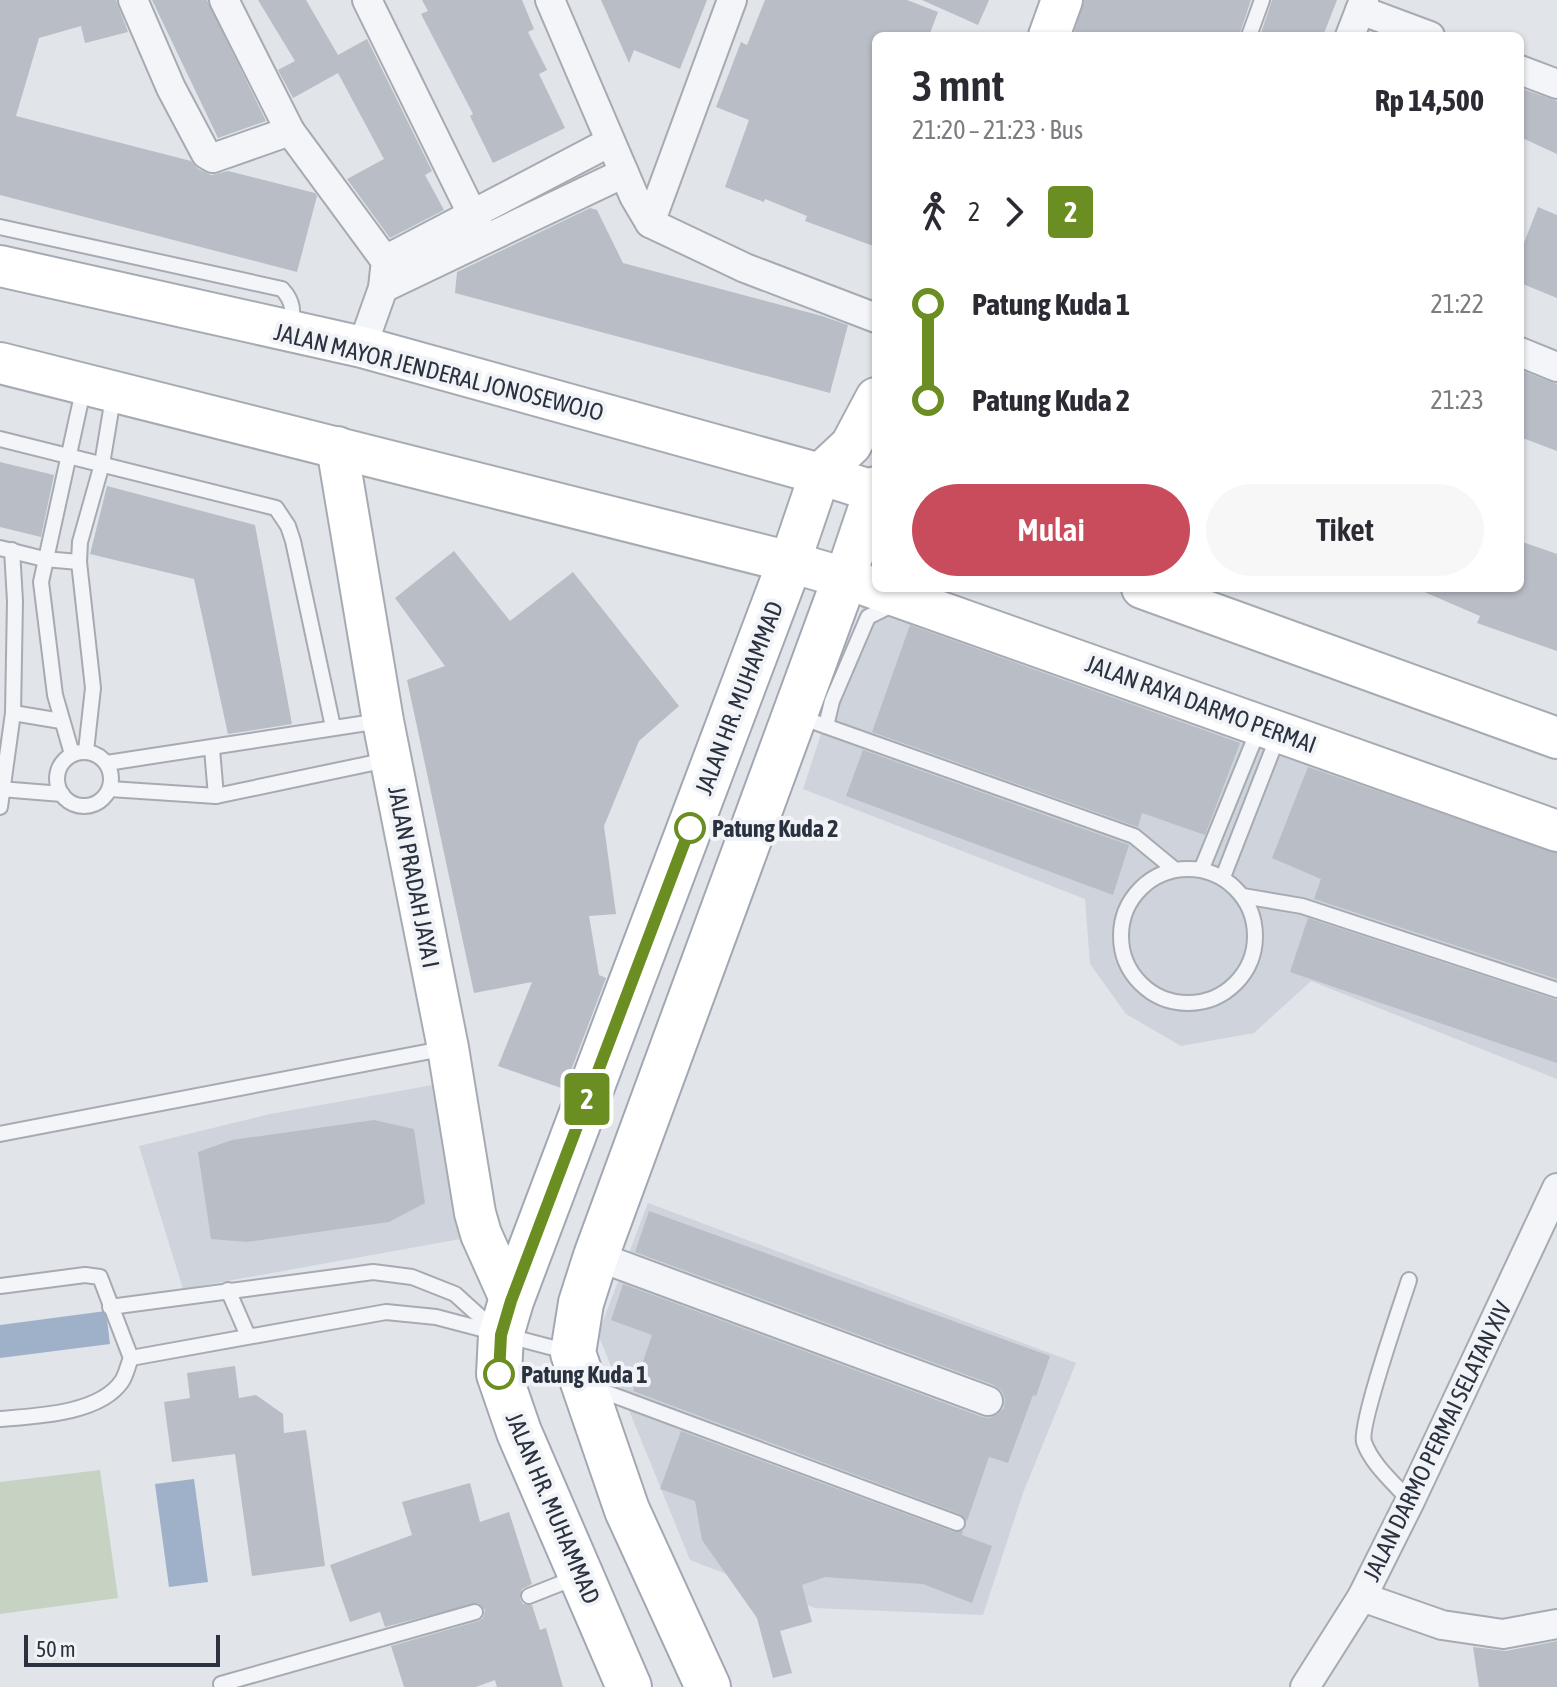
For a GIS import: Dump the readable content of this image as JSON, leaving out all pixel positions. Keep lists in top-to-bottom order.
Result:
{
  "streets": {
    "main road": ["JALAN HR. MUHAMMAD"],
    "street": [
      "JALAN MAYOR JENDERAL JONOSEWOJO",
      "JALAN RAYA DARMO PERMAI",
      "JALAN PRADAH JAYA I",
      "JALAN DARMO PERMAI SELATAN XIV"
    ]
  },
  "crossings": [
    ["JALAN HR. MUHAMMAD", "JALAN PRADAH JAYA I"]
  ],
  "places": ["Patung Kuda 2", "Patung Kuda 1"],
  "lines": ["bus line 2"],
  "scale_bar": "50 m",
  "page": {
    "on_map": "2",
    "heading": ["3 mnt", "21:20 – 21:23 · Bus", "Rp 14,500"],
    "legs": ["2", "2"],
    "list": [
      {
        "name": "Patung Kuda 1",
        "value": "21:22"
      },
      {
        "name": "Patung Kuda 2",
        "value": "21:23"
      }
    ],
    "buttons": ["Mulai", "Tiket"],
    "scale": "50 m"
  }
}
